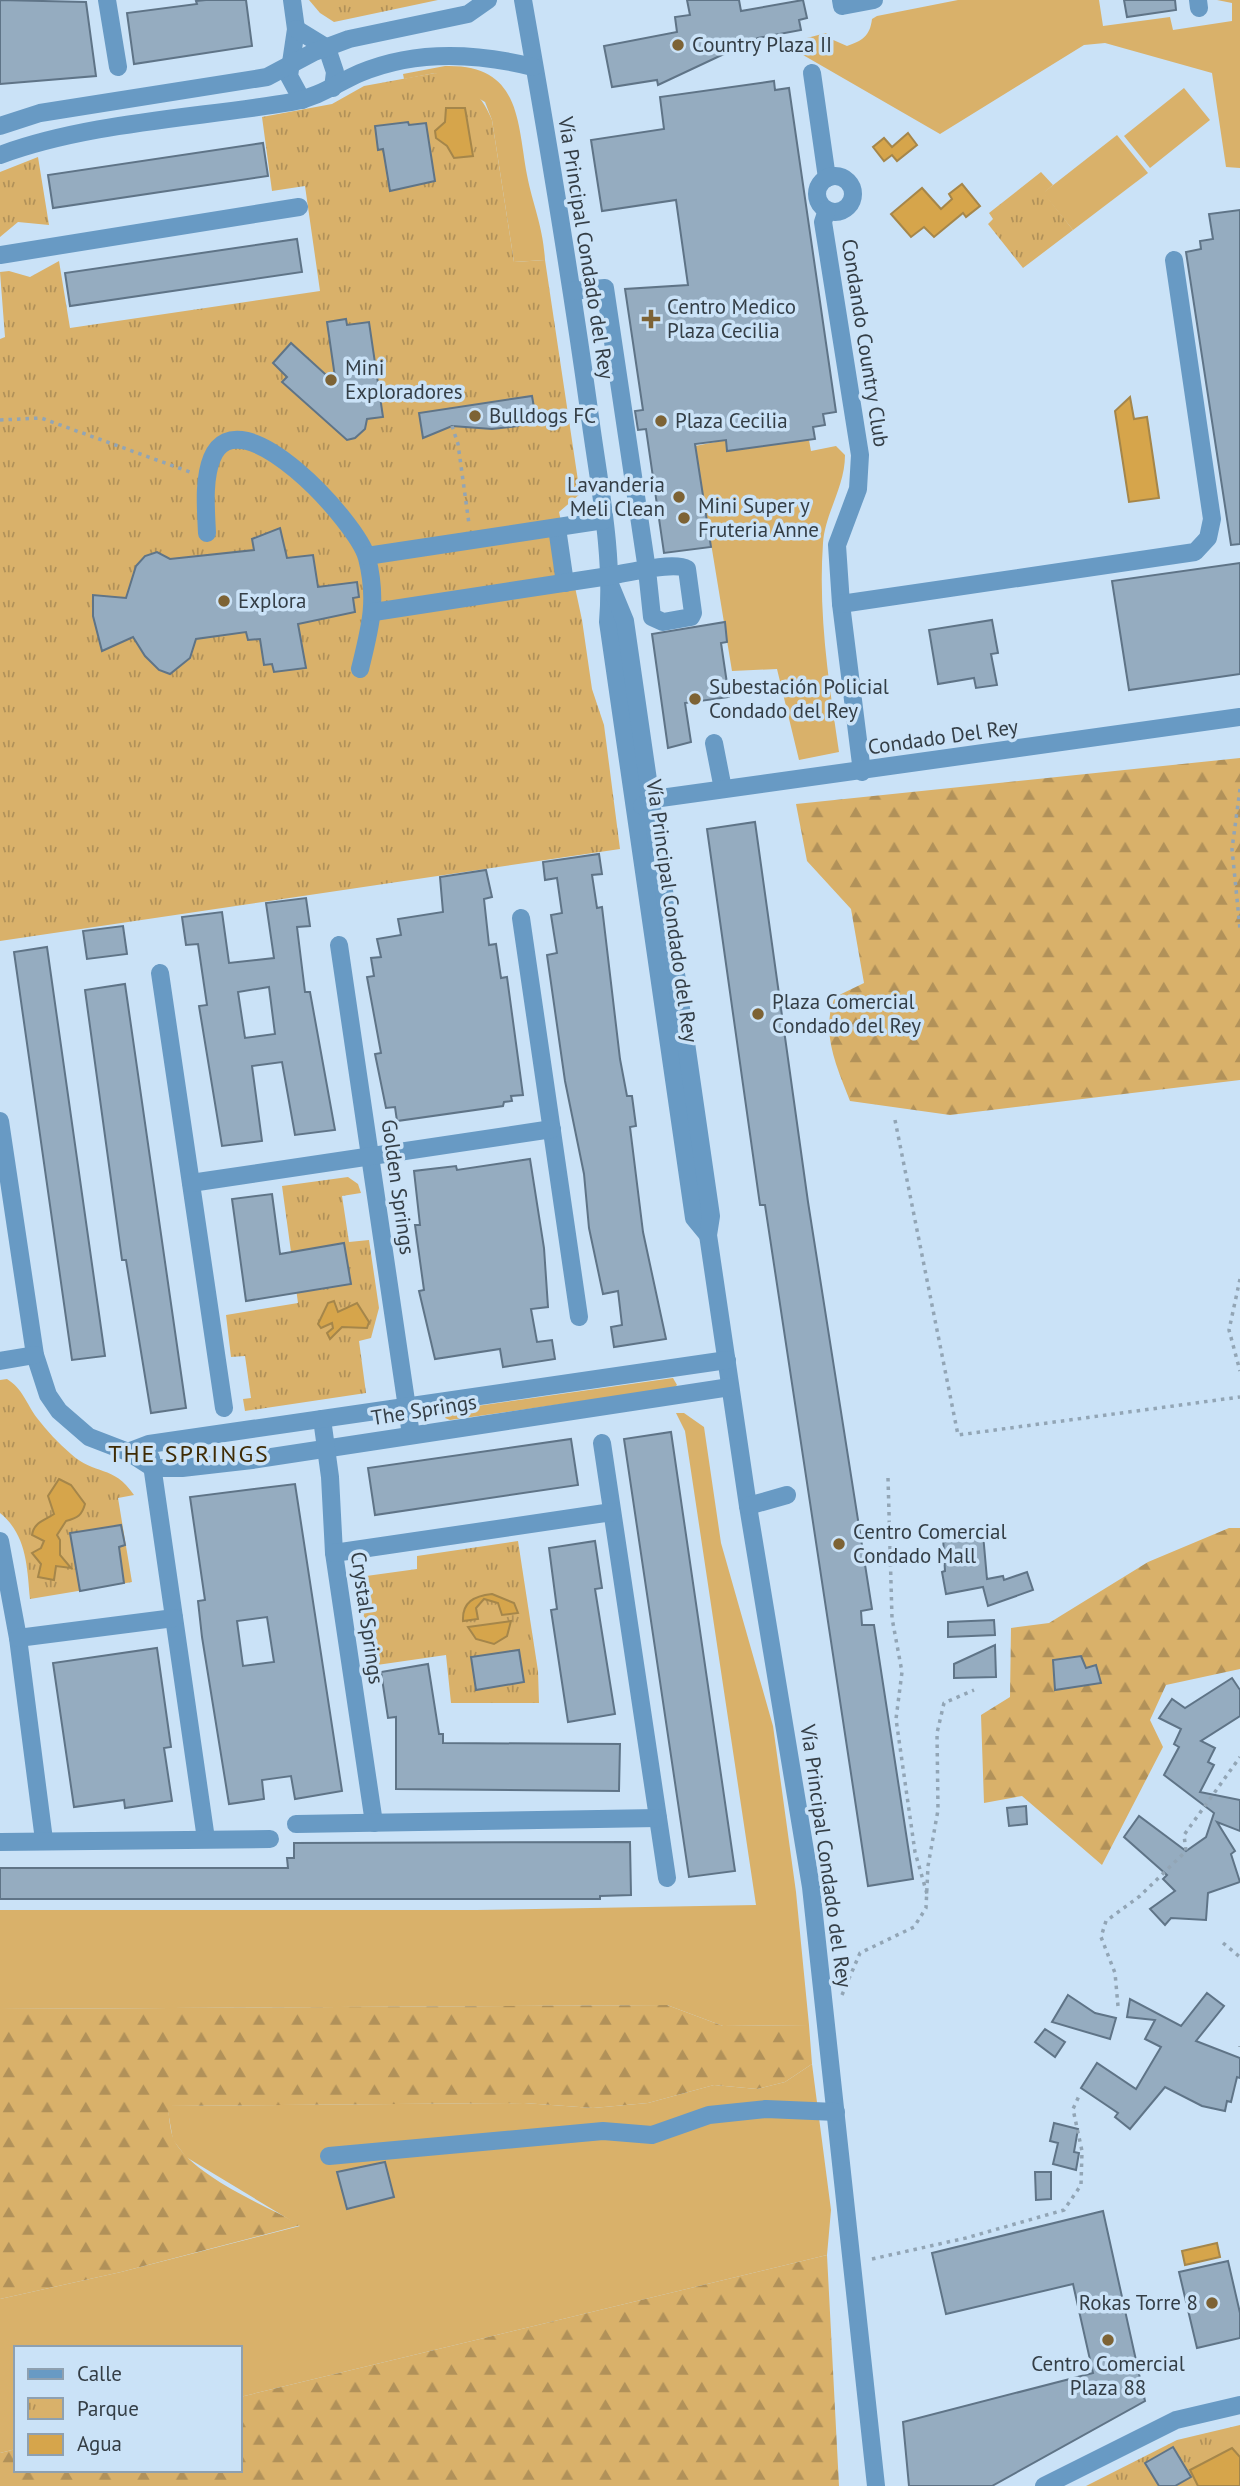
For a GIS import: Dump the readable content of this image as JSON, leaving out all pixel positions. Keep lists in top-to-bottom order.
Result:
{
  "streets": {
    "street": [
      "Vía Principal Condado del Rey",
      "Condando Country Club",
      "Condado Del Rey",
      "Golden Springs",
      "The Springs",
      "Crystal Springs"
    ]
  },
  "crossings": [
    ["Vía Principal Condado del Rey", "Condado Del Rey"],
    ["Vía Principal Condado del Rey", "The Springs"],
    ["Condando Country Club", "Condado Del Rey"],
    ["Golden Springs", "The Springs"],
    ["The Springs", "Crystal Springs"]
  ],
  "districts": ["THE SPRINGS"],
  "places": {
    "other": [
      "Country Plaza II",
      "Mini Exploradores",
      "Bulldogs FC",
      "Plaza Cecilia",
      "Lavanderia Meli Clean",
      "Mini Super y Fruteria Anne",
      "Explora",
      "Subestación Policial Condado del Rey",
      "Plaza Comercial Condado del Rey",
      "Centro Comercial Condado Mall",
      "Rokas Torre 8",
      "Centro Comercial Plaza 88"
    ],
    "health": ["Centro Medico Plaza Cecilia"]
  },
  "legend": ["Calle", "Parque", "Agua"]
}
